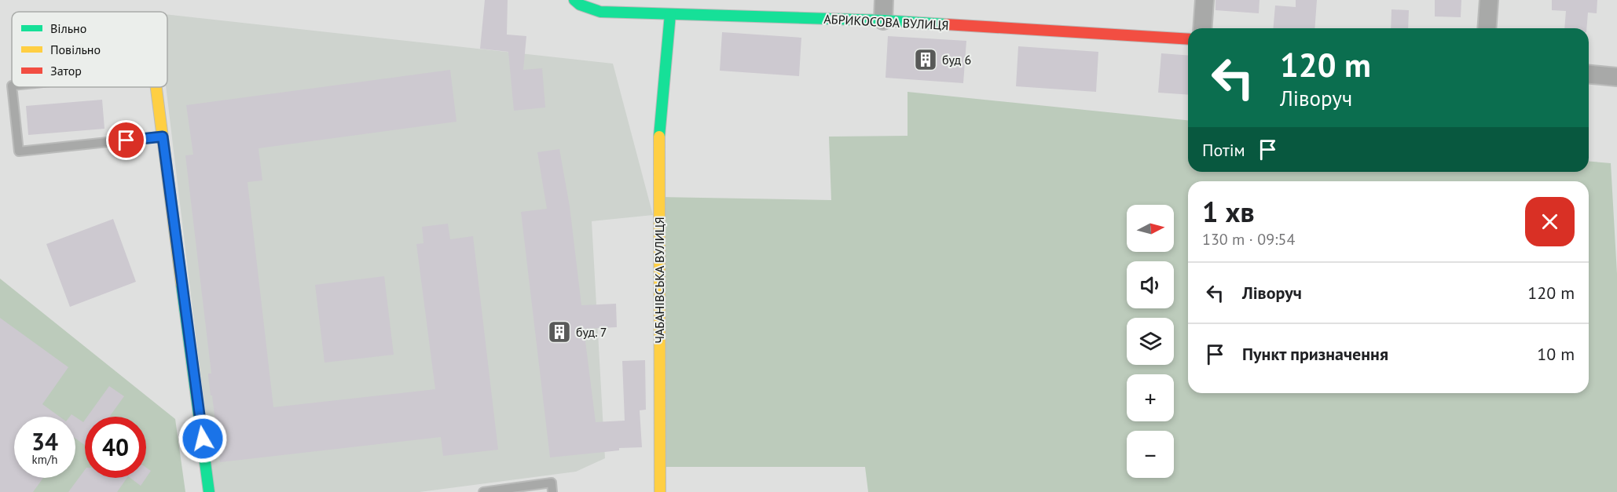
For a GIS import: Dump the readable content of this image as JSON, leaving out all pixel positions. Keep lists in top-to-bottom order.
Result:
{
  "streets": {
    "street": ["АБРИКОСОВА ВУЛИЦЯ", "ЧАБАНІВСЬКА ВУЛИЦЯ"]
  },
  "crossings": [
    ["АБРИКОСОВА ВУЛИЦЯ", "ЧАБАНІВСЬКА ВУЛИЦЯ"]
  ],
  "places": {
    "building": ["буд 6", "буд. 7"]
  },
  "legend": ["Вільно", "Повільно", "Затор"],
  "north": "right",
  "page": {
    "turn": ["120 m", "Ліворуч"],
    "then": "Потім",
    "heading": ["1 хв", "130 m · 09:54"],
    "map_buttons": ["+", "−"],
    "list": [
      {
        "name": "Ліворуч",
        "value": "120 m"
      },
      {
        "name": "Пункт призначення",
        "value": "10 m"
      }
    ],
    "speed": "34 km/h",
    "limit": "40"
  }
}
